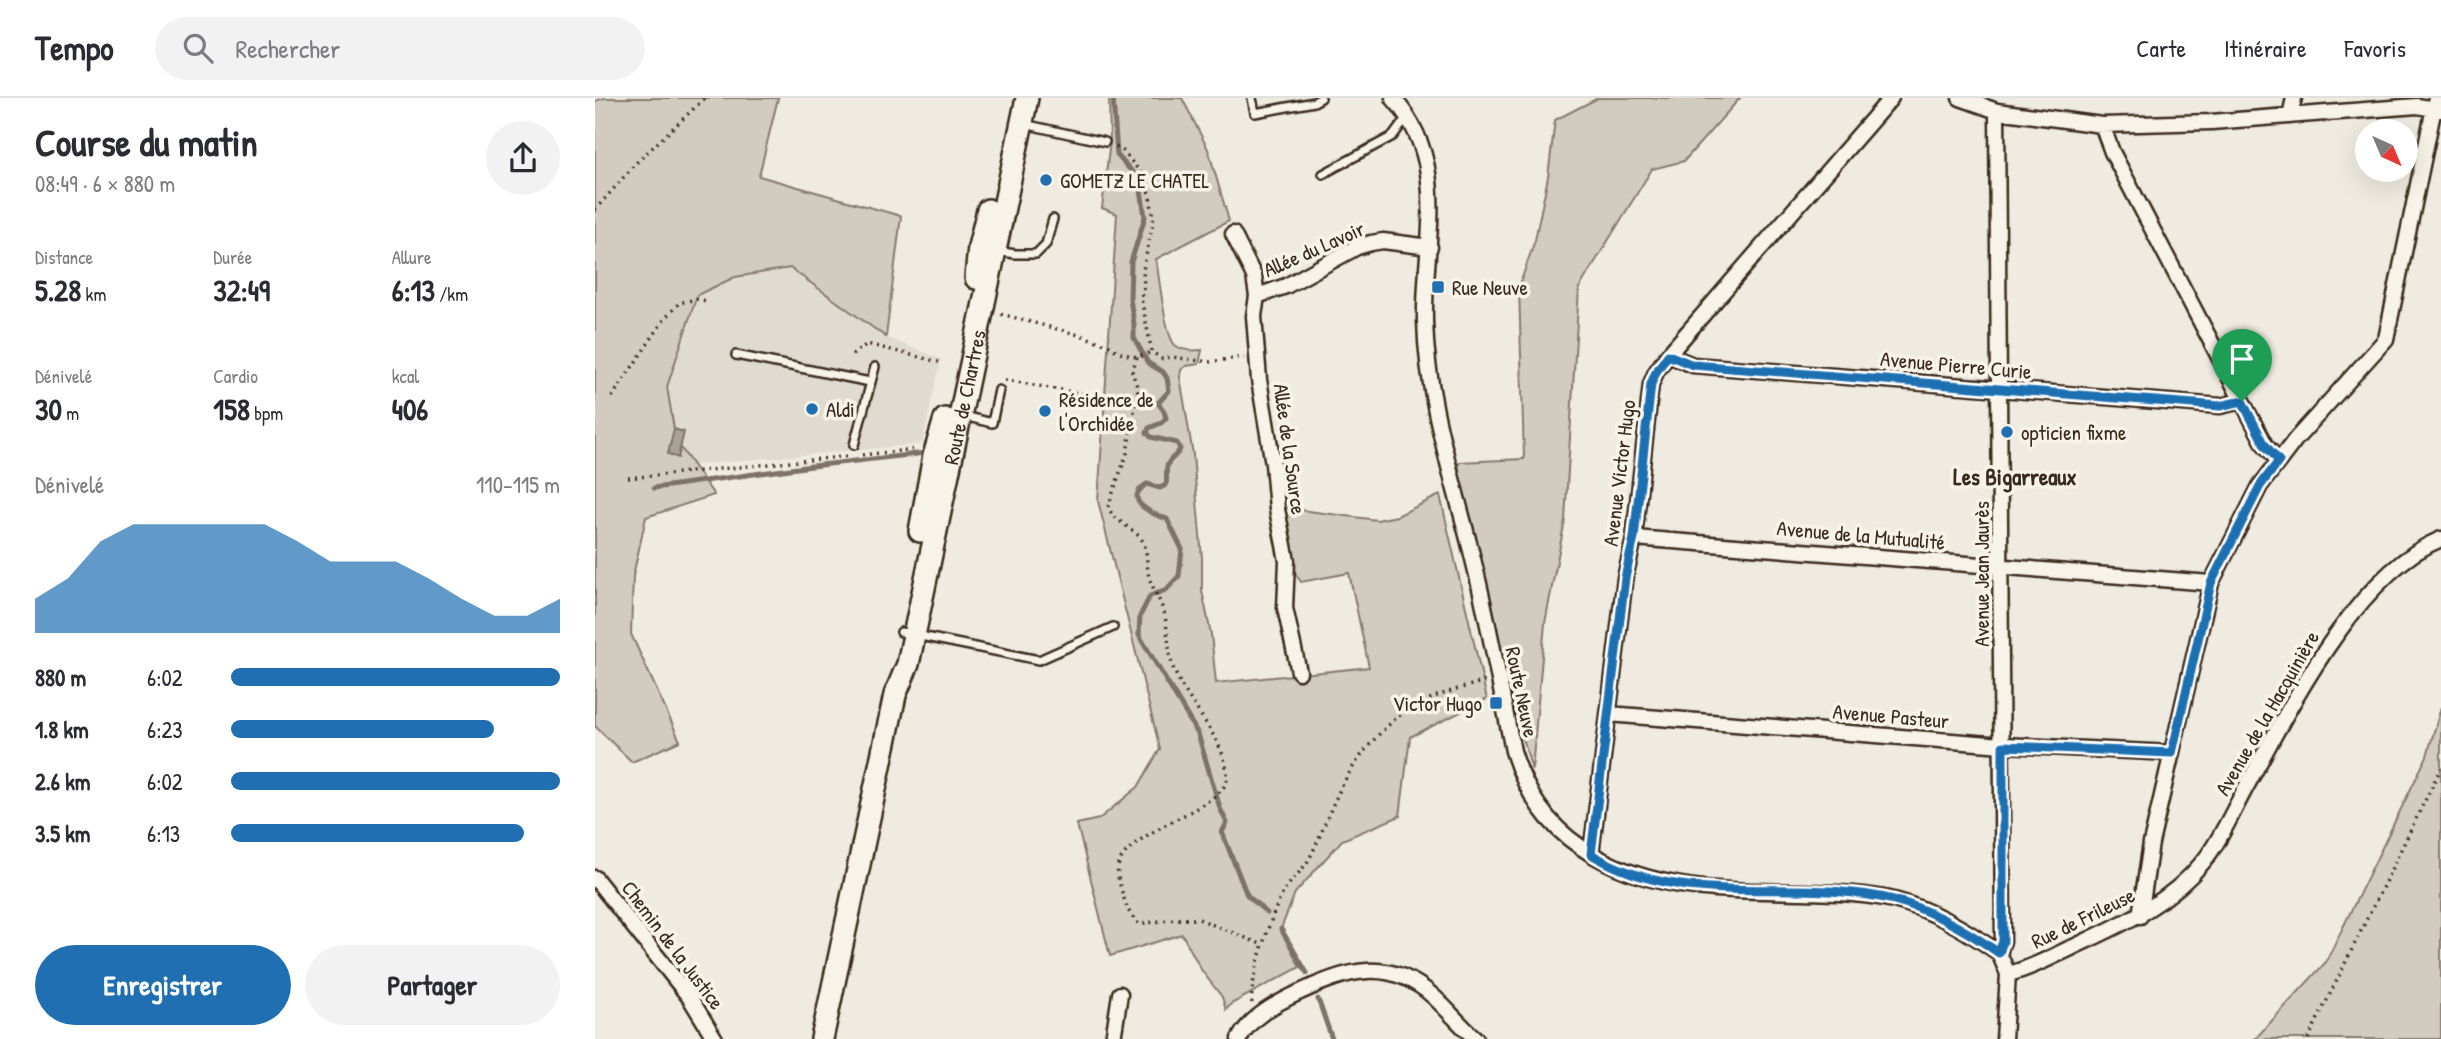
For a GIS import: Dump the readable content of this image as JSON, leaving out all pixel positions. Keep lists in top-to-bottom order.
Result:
{
  "streets": {
    "main road": ["Route de Chartres"],
    "street": [
      "Allée du Lavoir",
      "Avenue Pierre Curie",
      "Allée de la Source",
      "Avenue Victor Hugo",
      "Avenue de la Mutualité",
      "Avenue Jean Jaurès",
      "Route Neuve",
      "Avenue de la Hacquinière",
      "Avenue Pasteur",
      "Rue de Frileuse",
      "Chemin de la Justice"
    ]
  },
  "crossings": [
    ["Allée du Lavoir", "Allée de la Source"],
    ["Allée du Lavoir", "Route Neuve"],
    ["Avenue Pierre Curie", "Avenue Victor Hugo"],
    ["Avenue Pierre Curie", "Avenue Jean Jaurès"],
    ["Avenue Victor Hugo", "Avenue de la Mutualité"],
    ["Avenue Victor Hugo", "Route Neuve"],
    ["Avenue Victor Hugo", "Avenue Pasteur"],
    ["Avenue de la Mutualité", "Avenue Jean Jaurès"],
    ["Avenue Jean Jaurès", "Route Neuve"],
    ["Avenue Jean Jaurès", "Avenue Pasteur"],
    ["Avenue de la Hacquinière", "Rue de Frileuse"]
  ],
  "districts": ["Les Bigarreaux"],
  "places": {
    "other": [
      "GOMETZ LE CHATEL",
      "Aldi",
      "Résidence de l'Orchidée",
      "opticien fixme"
    ],
    "transit": ["Rue Neuve", "Victor Hugo"]
  },
  "north": "bottom right",
  "page": {
    "header": "Tempo",
    "search": "Rechercher",
    "nav": ["Carte", "Itinéraire", "Favoris"],
    "heading": ["Course du matin", "08:49 · 6 × 880 m"],
    "stats": [
      ["Distance", "5.28 km"],
      ["Durée", "32:49"],
      ["Allure", "6:13 /km"],
      ["Dénivelé", "30 m"],
      ["Cardio", "158 bpm"],
      ["kcal", "406"]
    ],
    "chart": ["Dénivelé", "110–115 m"],
    "list": [
      {
        "name": "880 m",
        "note": "6:02"
      },
      {
        "name": "1.8 km",
        "note": "6:23"
      },
      {
        "name": "2.6 km",
        "note": "6:02"
      },
      {
        "name": "3.5 km",
        "note": "6:13"
      }
    ],
    "buttons": ["Enregistrer", "Partager"]
  }
}
